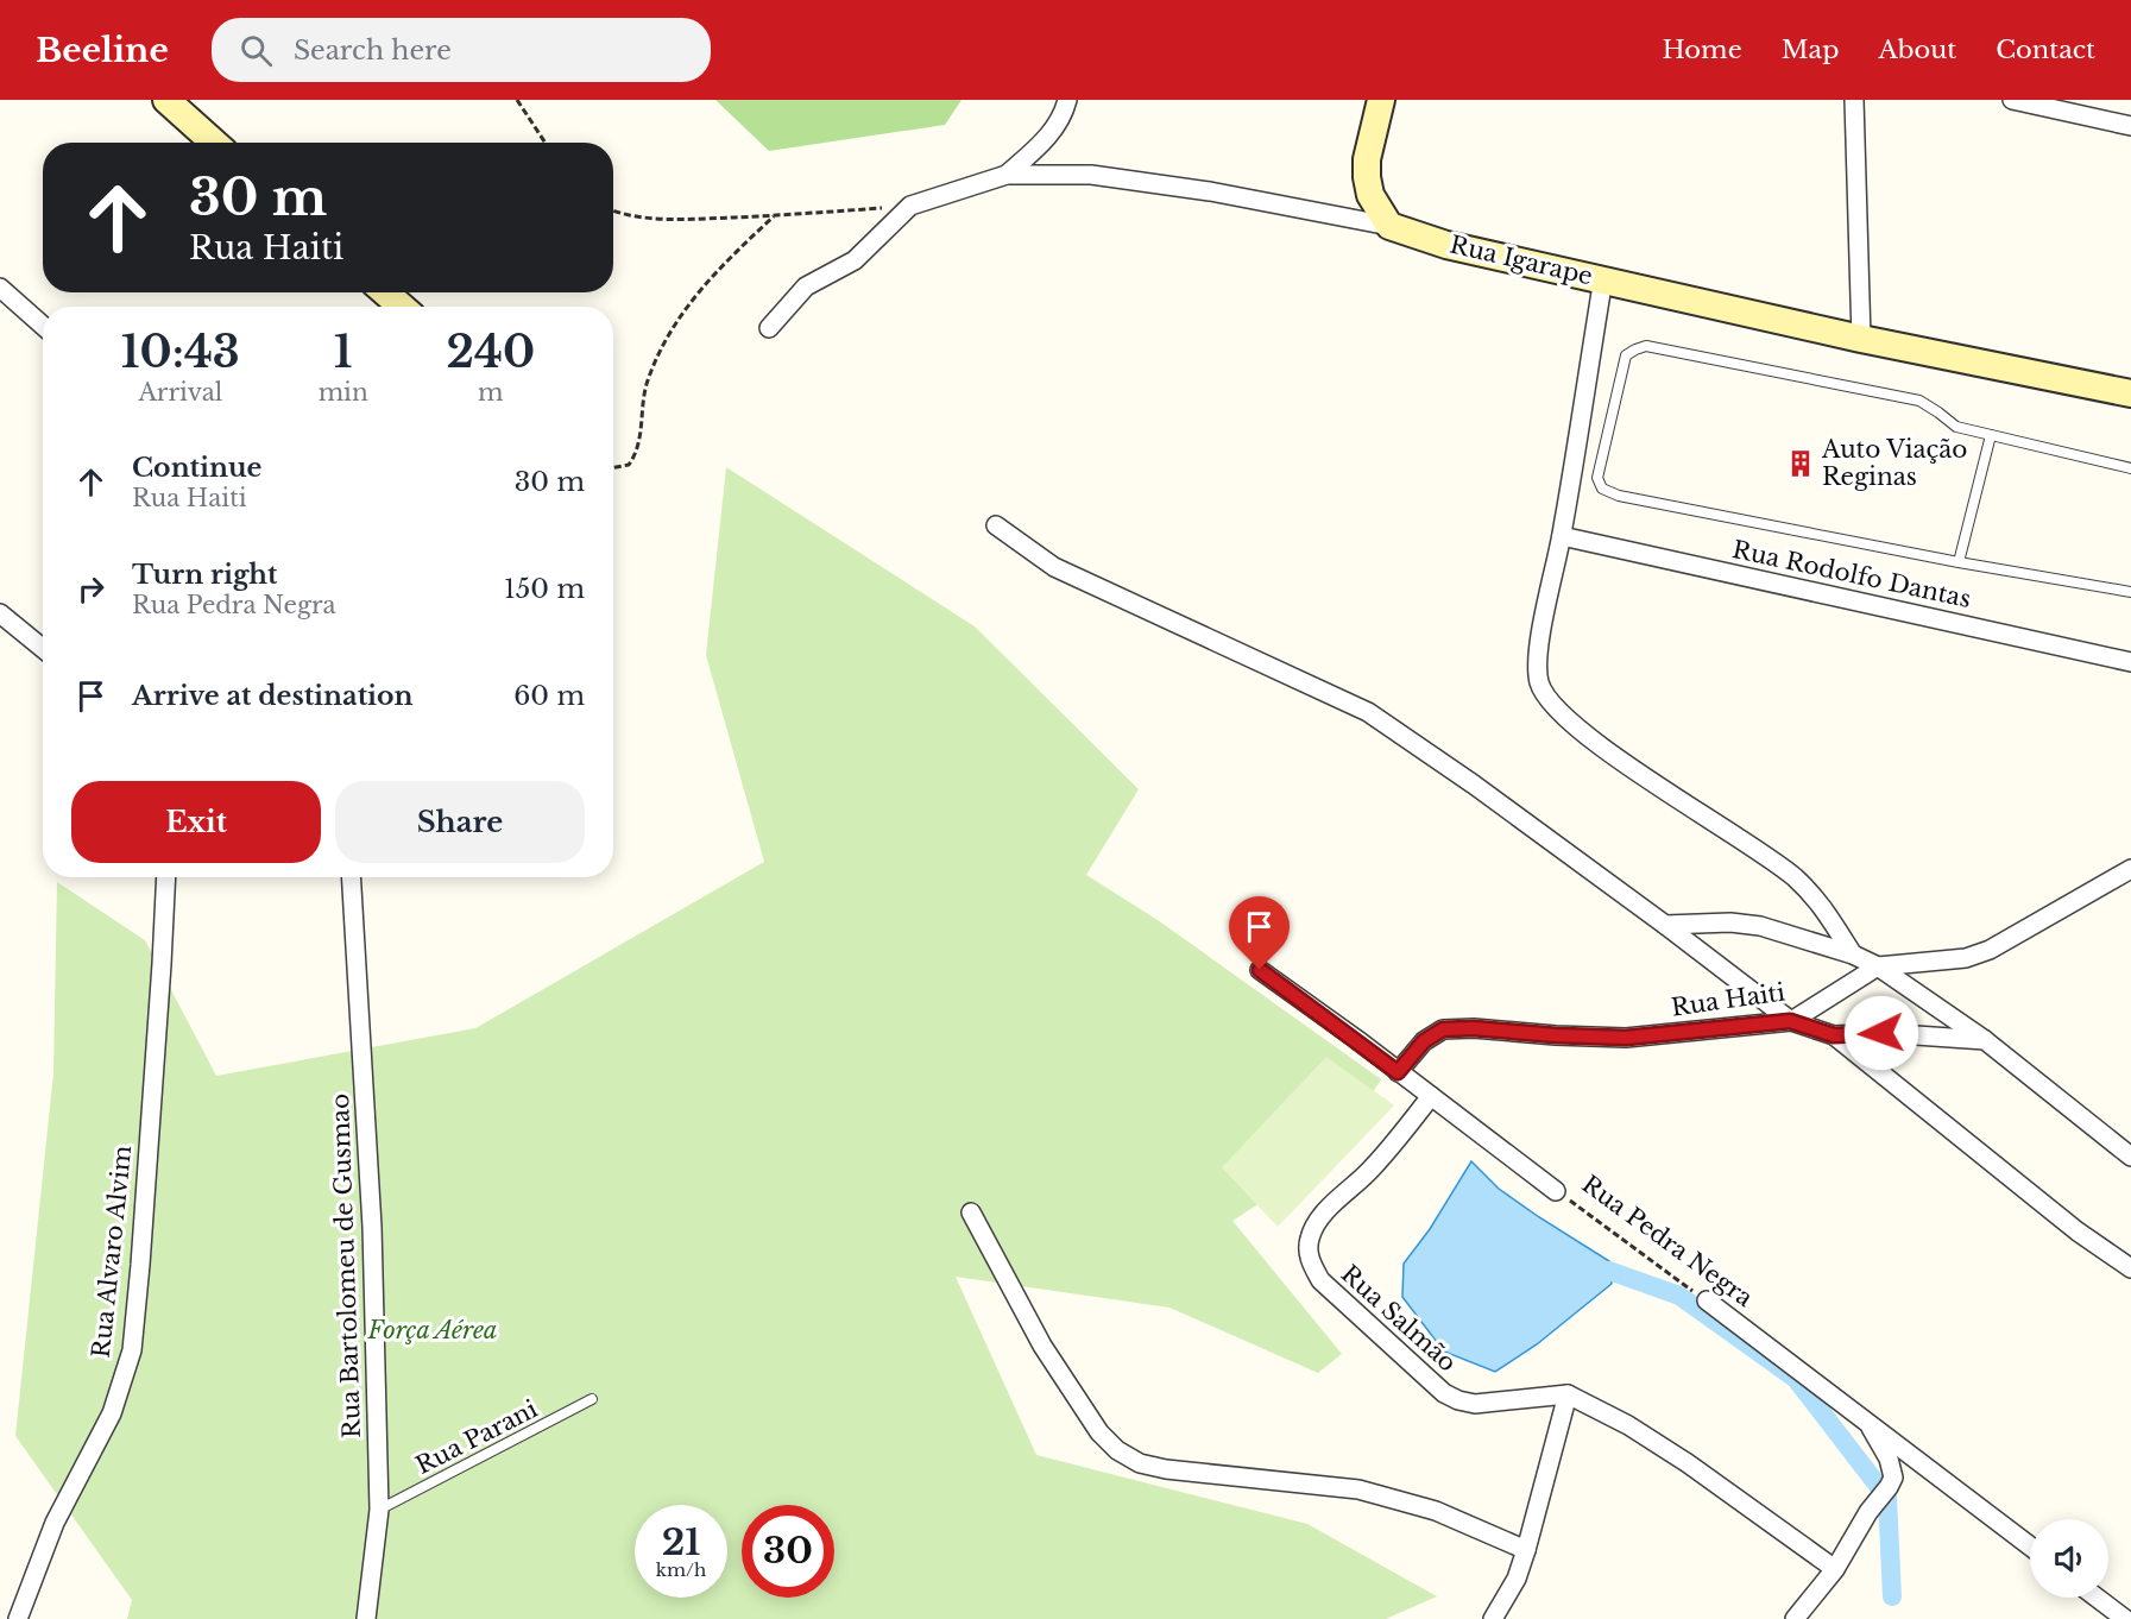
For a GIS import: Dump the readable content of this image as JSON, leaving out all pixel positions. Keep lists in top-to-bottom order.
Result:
{
  "streets": {
    "main road": ["Rua Igarape"],
    "street": [
      "Rua Rodolfo Dantas",
      "Rua Haiti",
      "Rua Pedra Negra",
      "Rua Alvaro Alvim",
      "Rua Bartolomeu de Gusmao",
      "Rua Salmão"
    ],
    "lane": ["Rua Parani"]
  },
  "crossings": [
    ["Rua Haiti", "Rua Pedra Negra"],
    ["Rua Pedra Negra", "Rua Salmão"],
    ["Rua Bartolomeu de Gusmao", "Rua Parani"]
  ],
  "parks": ["Força Aérea"],
  "places": {
    "building": ["Auto Viação Reginas"]
  },
  "page": {
    "header": "Beeline",
    "search": "Search here",
    "nav": [
      "Home",
      "Map",
      "About",
      "Contact"
    ],
    "turn": ["30 m", "Rua Haiti"],
    "eta": [
      "10:43",
      "Arrival",
      "1",
      "min",
      "240",
      "m"
    ],
    "list": [
      {
        "name": "Continue",
        "note": "Rua Haiti",
        "value": "30 m"
      },
      {
        "name": "Turn right",
        "note": "Rua Pedra Negra",
        "value": "150 m"
      },
      {
        "name": "Arrive at destination",
        "value": "60 m"
      }
    ],
    "buttons": ["Exit", "Share"],
    "speed": "21 km/h",
    "limit": "30"
  }
}
